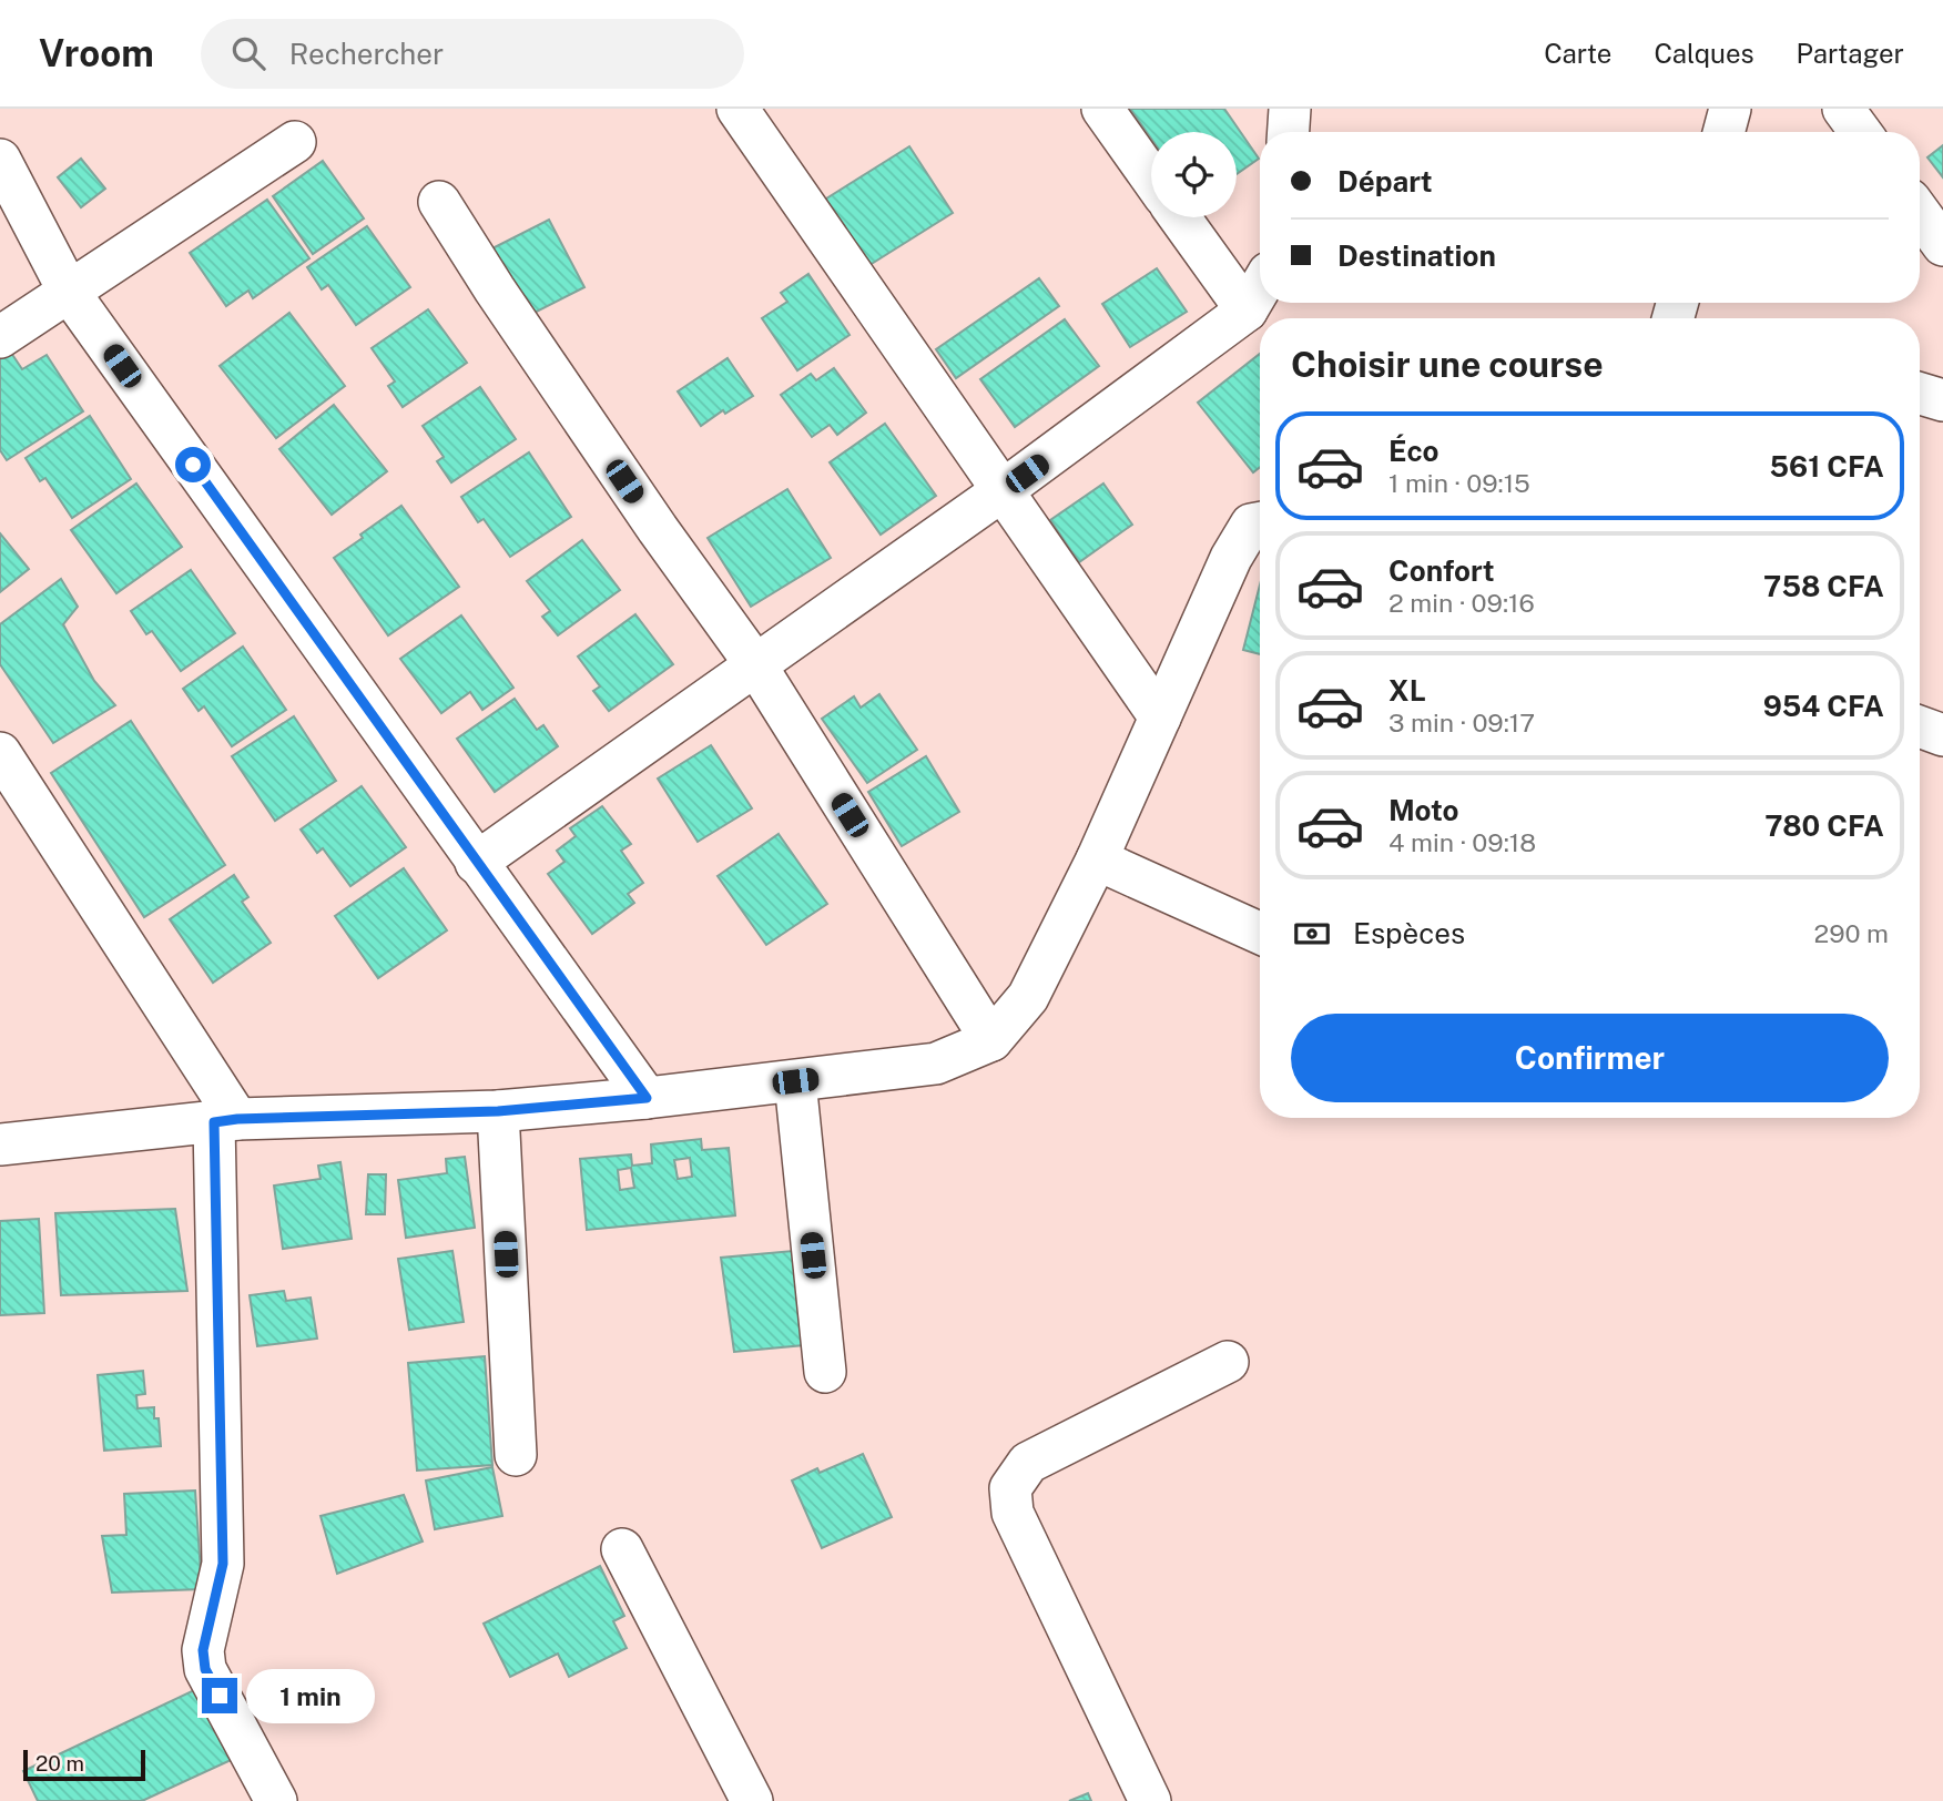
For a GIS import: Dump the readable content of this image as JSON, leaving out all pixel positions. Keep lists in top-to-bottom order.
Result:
{
  "scale_bar": "20 m",
  "page": {
    "header": "Vroom",
    "search": "Rechercher",
    "nav": ["Carte", "Calques", "Partager"],
    "banner": ["Départ", "Destination"],
    "heading": "Choisir une course",
    "list": [
      {
        "name": "Éco",
        "note": "1 min · 09:15",
        "value": "561 CFA"
      },
      {
        "name": "Confort",
        "note": "2 min · 09:16",
        "value": "758 CFA"
      },
      {
        "name": "XL",
        "note": "3 min · 09:17",
        "value": "954 CFA"
      },
      {
        "name": "Moto",
        "note": "4 min · 09:18",
        "value": "780 CFA"
      }
    ],
    "pay": ["Espèces", "290 m"],
    "buttons": "Confirmer",
    "bubble": "1 min",
    "scale": "20 m"
  }
}
